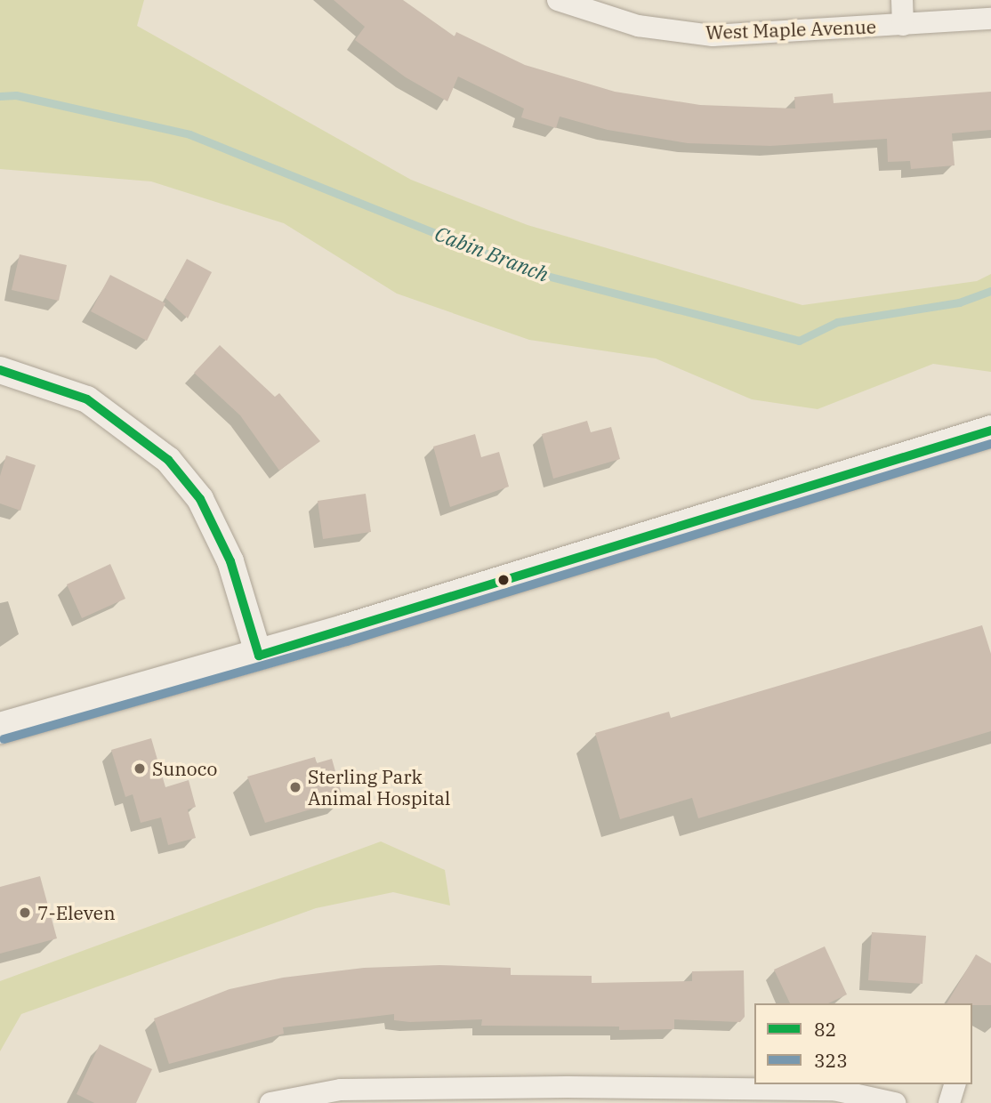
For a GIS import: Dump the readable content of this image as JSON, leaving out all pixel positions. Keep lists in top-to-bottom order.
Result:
{
  "streets": {
    "street": ["West Maple Avenue"]
  },
  "water": ["Cabin Branch"],
  "places": ["Sunoco", "Sterling Park Animal Hospital", "7-Eleven"],
  "lines": ["transit line 82", "transit line 323"],
  "legend": ["82", "323"]
}
